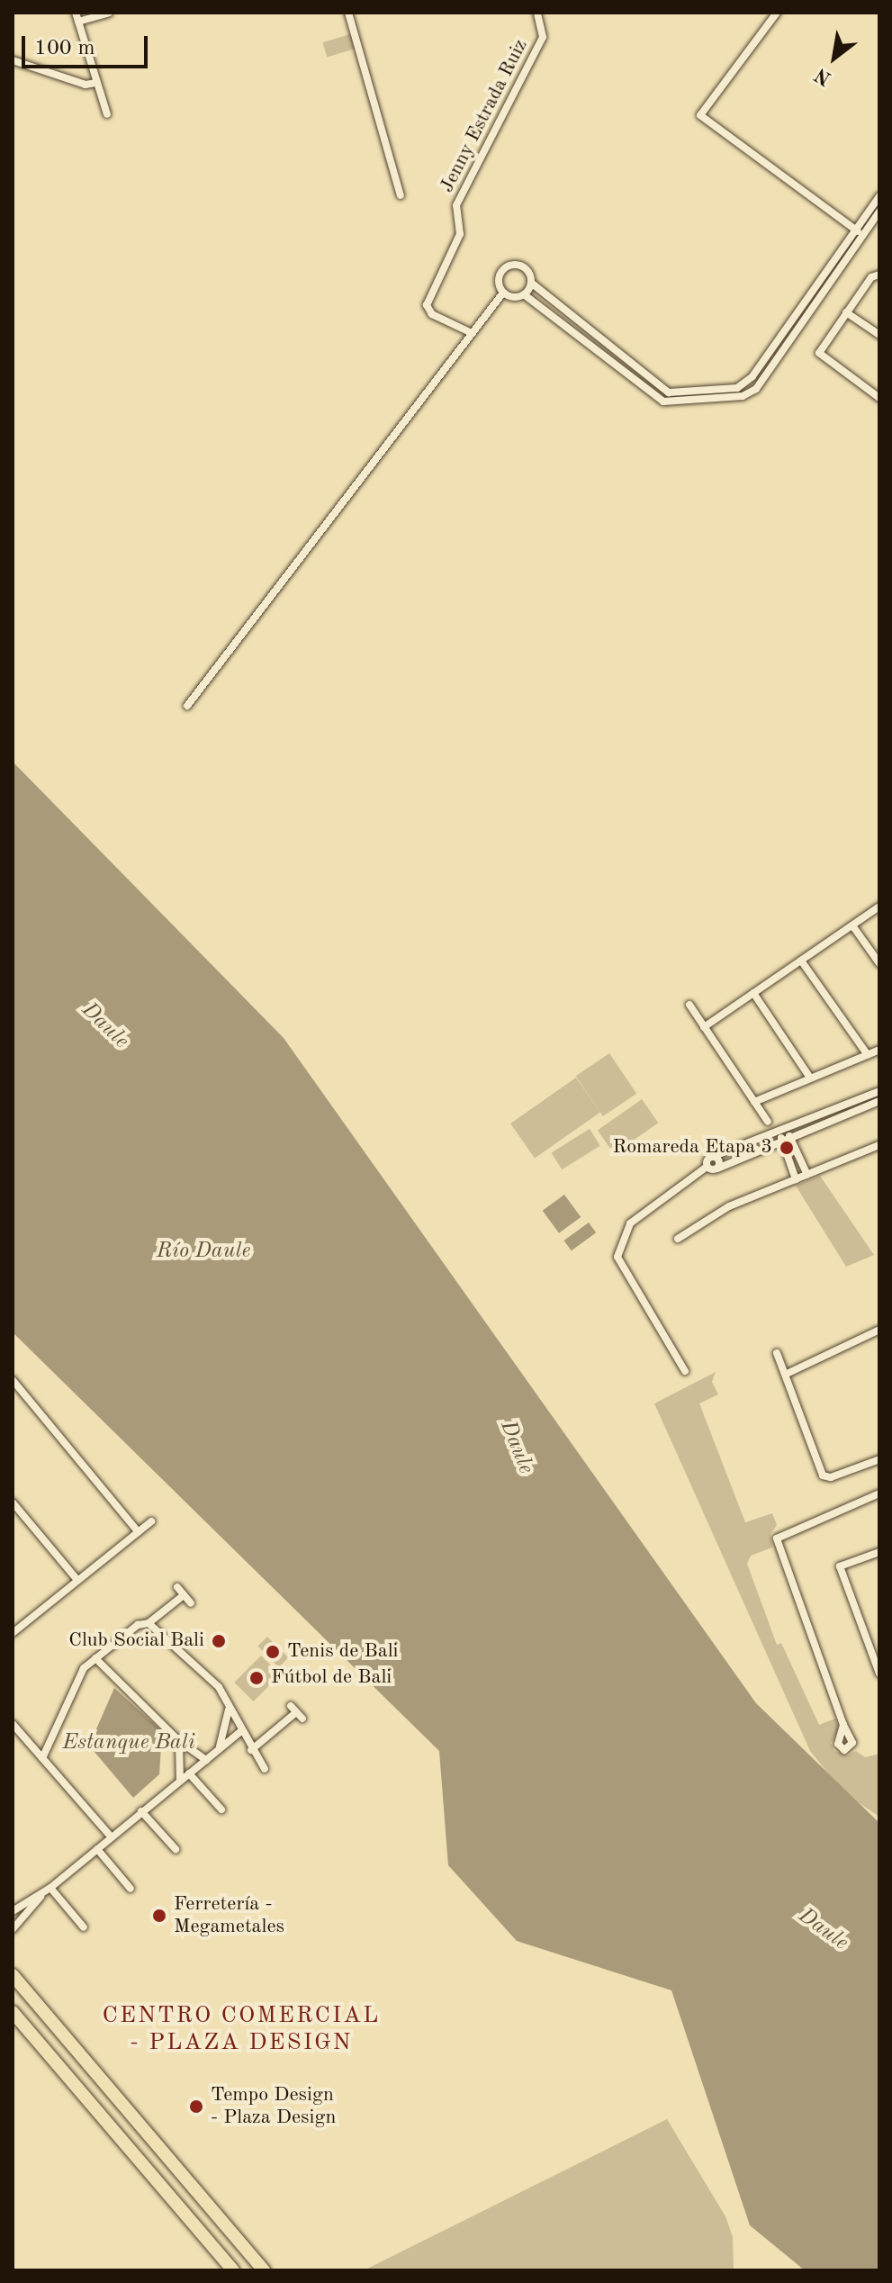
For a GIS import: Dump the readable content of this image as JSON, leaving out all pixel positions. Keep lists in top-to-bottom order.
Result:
{
  "streets": {
    "street": ["Jenny Estrada Ruiz"]
  },
  "districts": ["CENTRO COMERCIAL - PLAZA DESIGN"],
  "water": ["Daule", "Río Daule", "Estanque Bali"],
  "places": [
    "Romareda Etapa 3",
    "Club Social Bali",
    "Tenis de Bali",
    "Fútbol de Bali",
    "Ferretería - Megametales",
    "Tempo Design - Plaza Design"
  ],
  "scale_bar": "100 m",
  "north": "bottom left"
}
